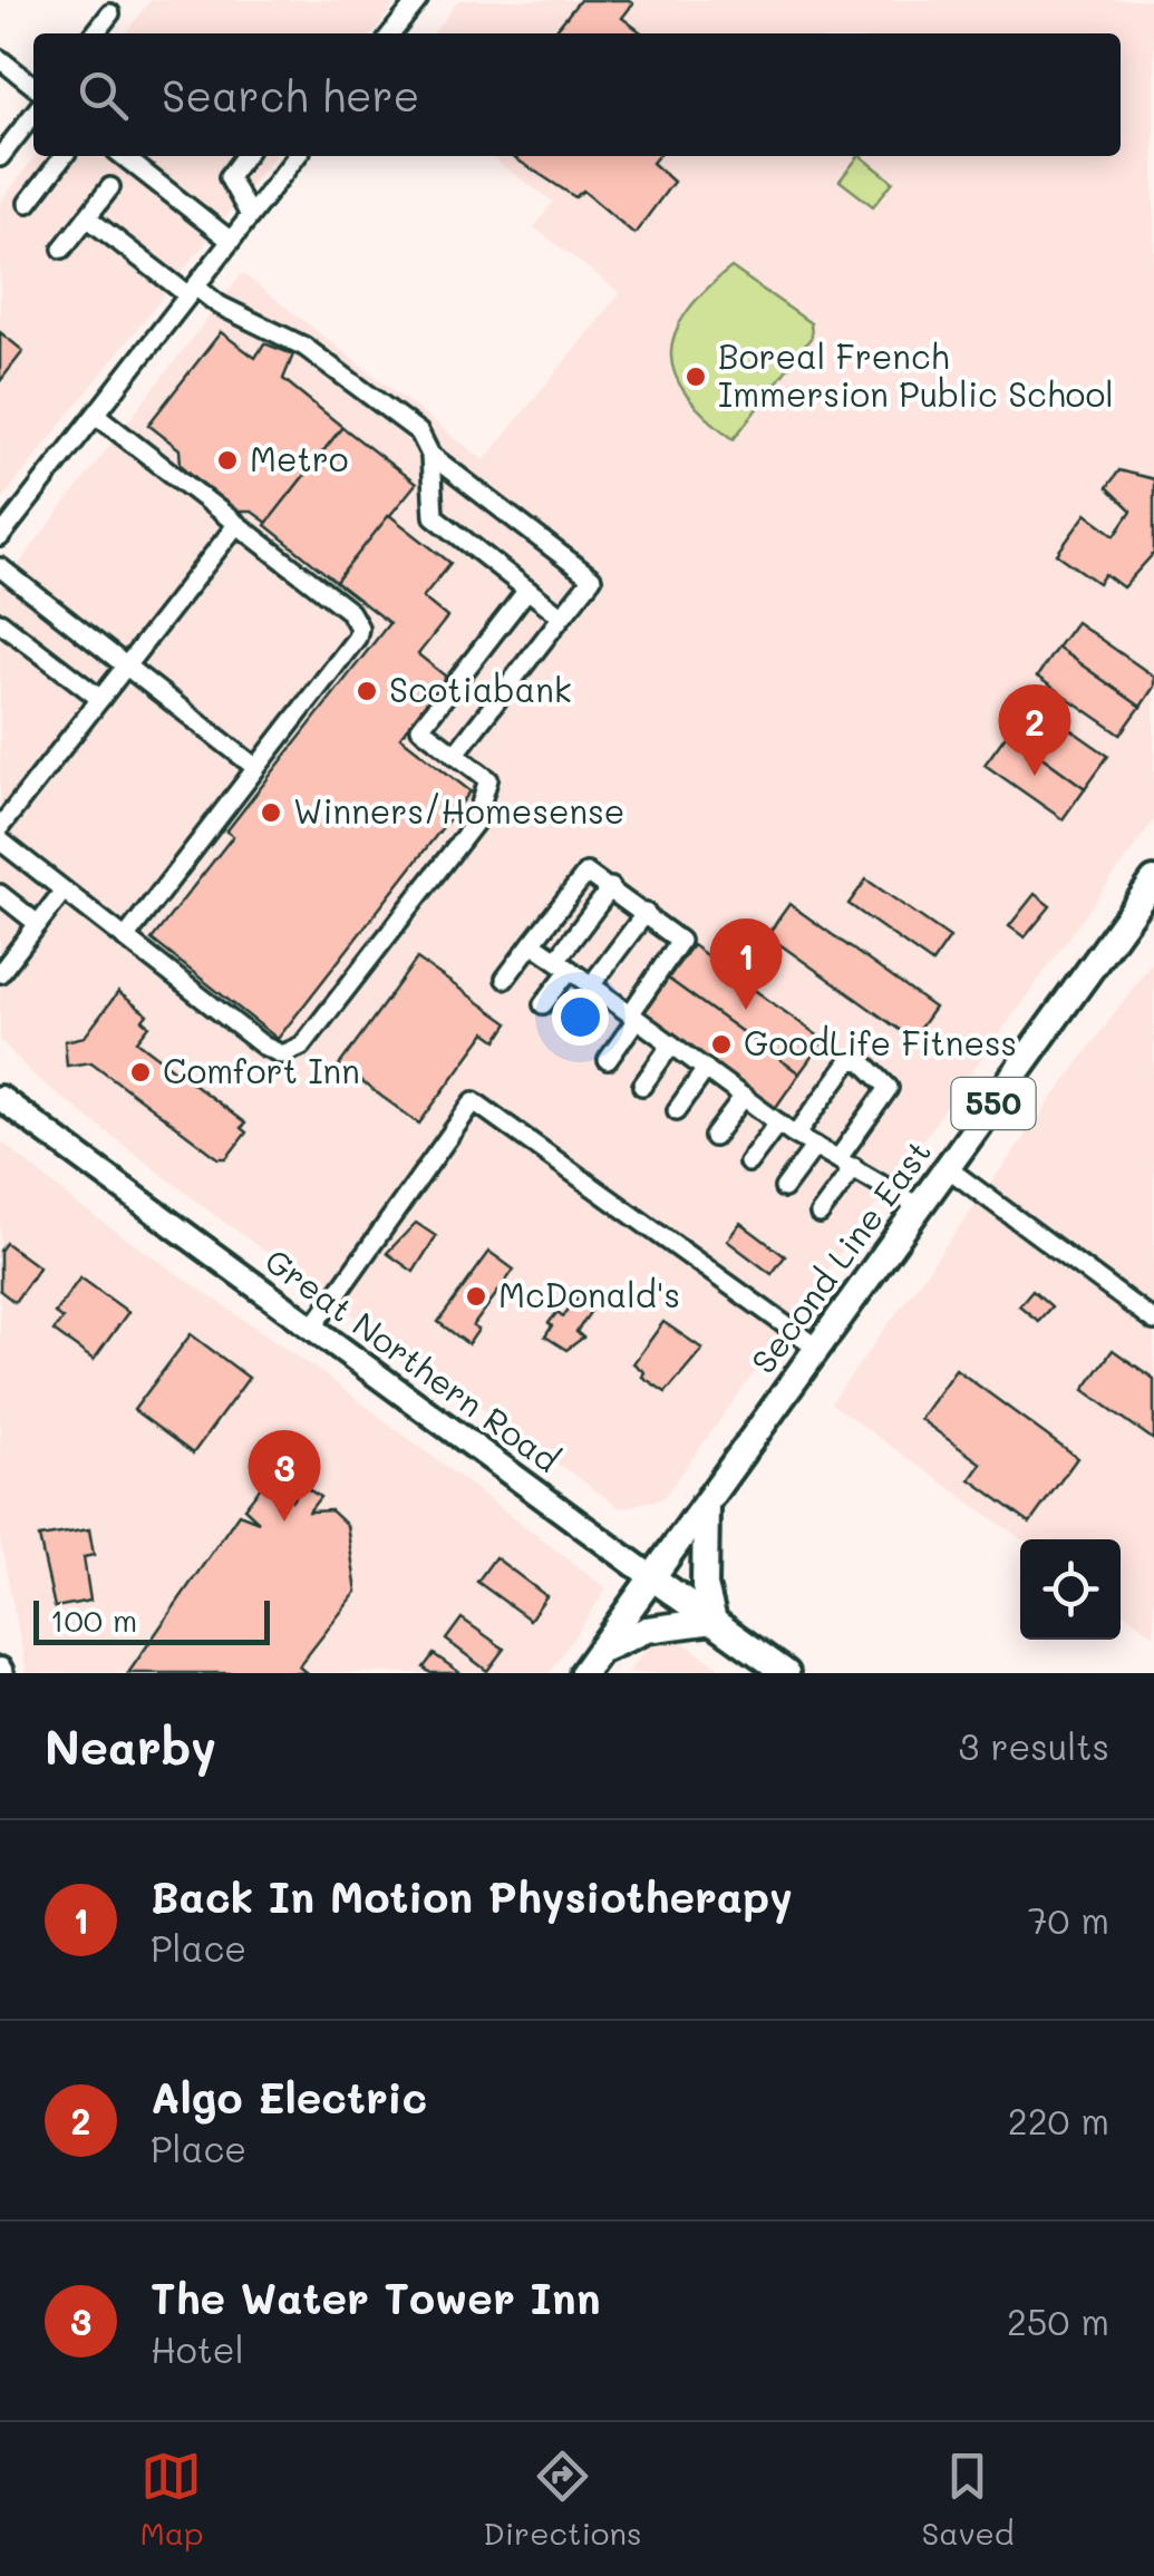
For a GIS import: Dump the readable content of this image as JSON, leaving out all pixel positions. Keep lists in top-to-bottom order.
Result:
{
  "streets": {
    "highway": ["550", "Second Line East", "Great Northern Road"]
  },
  "crossings": [
    ["Second Line East", "Great Northern Road"]
  ],
  "places": [
    "Boreal French Immersion Public School",
    "Metro",
    "Scotiabank",
    "Winners/Homesense",
    "GoodLife Fitness",
    "Comfort Inn",
    "McDonald's"
  ],
  "scale_bar": "100 m",
  "page": {
    "search": "Search here",
    "pins": ["2", "1", "3"],
    "scale": "100 m",
    "heading": ["Nearby", "3 results"],
    "list": [
      {
        "mark": "1",
        "name": "Back In Motion Physiotherapy",
        "note": "Place",
        "value": "70 m"
      },
      {
        "mark": "2",
        "name": "Algo Electric",
        "note": "Place",
        "value": "220 m"
      },
      {
        "mark": "3",
        "name": "The Water Tower Inn",
        "note": "Hotel",
        "value": "250 m"
      }
    ],
    "nav": ["Map", "Directions", "Saved"]
  }
}
